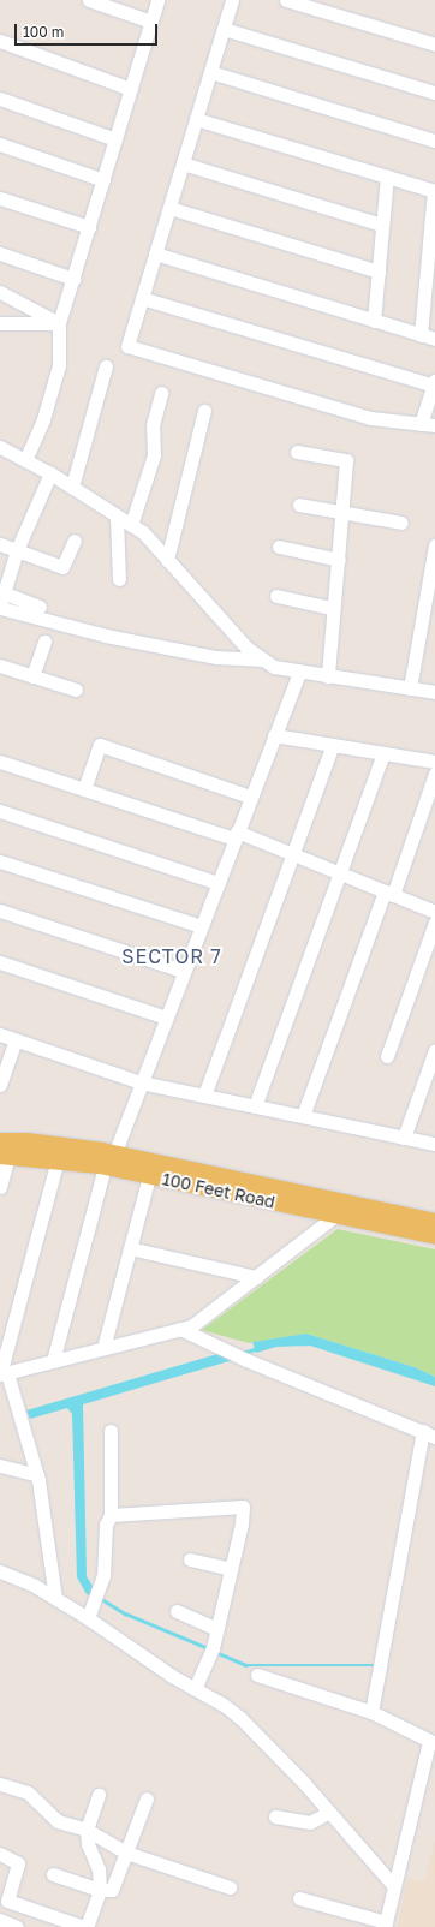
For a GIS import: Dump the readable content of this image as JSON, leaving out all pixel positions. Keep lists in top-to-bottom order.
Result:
{
  "streets": {
    "main road": ["100 Feet Road"]
  },
  "districts": ["SECTOR 7"],
  "scale_bar": "100 m"
}
